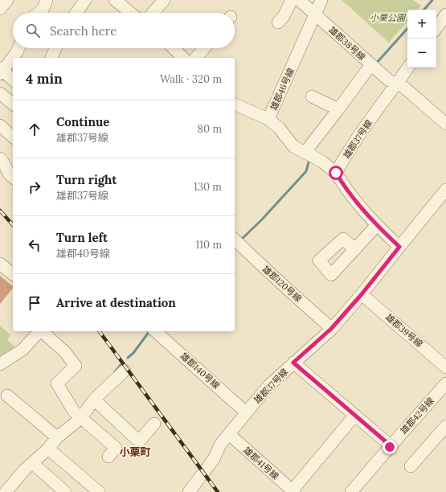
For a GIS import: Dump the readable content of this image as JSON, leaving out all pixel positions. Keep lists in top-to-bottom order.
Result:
{
  "streets": {
    "street": [
      "雄郡38号線",
      "雄郡46号線",
      "雄郡37号線",
      "雄郡120号線",
      "雄郡39号線",
      "雄郡140号線",
      "雄郡42号線",
      "雄郡41号線"
    ]
  },
  "crossings": [
    ["雄郡38号線", "雄郡46号線"],
    ["雄郡38号線", "雄郡37号線"],
    ["雄郡46号線", "雄郡37号線"],
    ["雄郡37号線", "雄郡120号線"],
    ["雄郡37号線", "雄郡39号線"],
    ["雄郡37号線", "雄郡140号線"],
    ["雄郡37号線", "雄郡41号線"]
  ],
  "districts": ["小栗町"],
  "parks": ["小栗公園"],
  "page": {
    "map_buttons": ["+", "−"],
    "search": "Search here",
    "heading": ["4 min", "Walk · 320 m"],
    "list": [
      ["Continue", "雄郡37号線", "80 m"],
      ["Turn right", "雄郡37号線", "130 m"],
      ["Turn left", "雄郡40号線", "110 m"],
      "Arrive at destination"
    ]
  }
}
